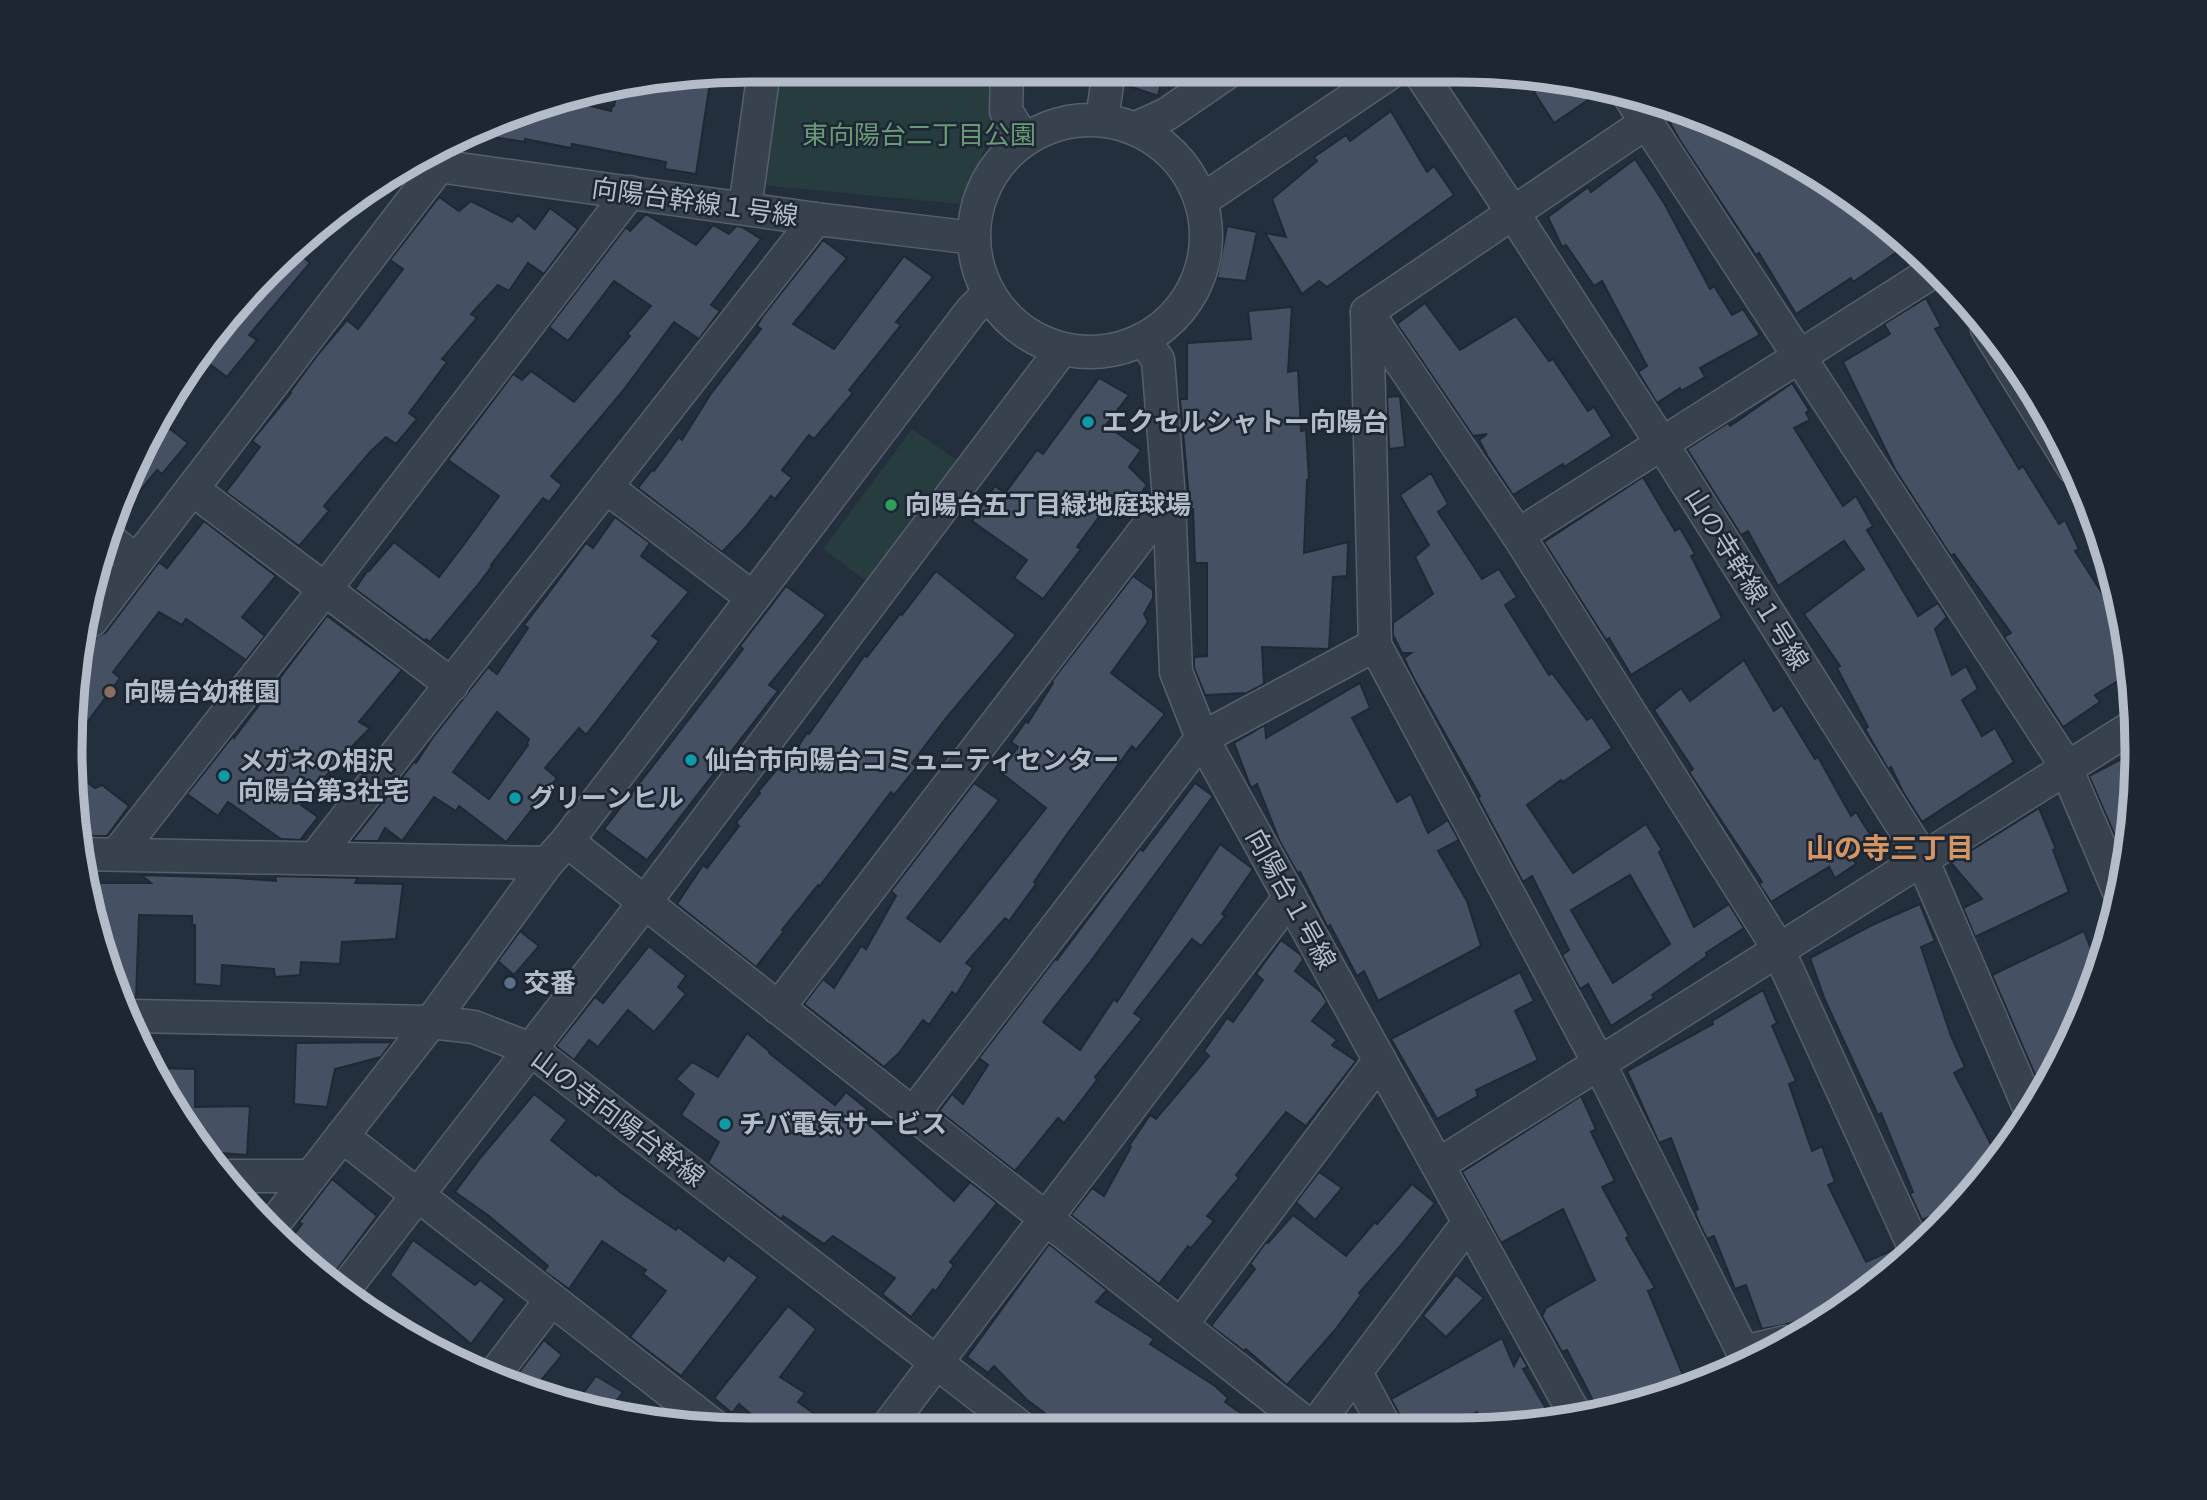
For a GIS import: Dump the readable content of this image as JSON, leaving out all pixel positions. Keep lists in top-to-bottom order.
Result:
{
  "streets": {
    "street": [
      "向陽台幹線１号線",
      "山の寺幹線１号線",
      "向陽台１号線",
      "山の寺向陽台幹線"
    ]
  },
  "crossings": [
    ["向陽台幹線１号線", "向陽台１号線"]
  ],
  "districts": ["山の寺三丁目"],
  "parks": ["東向陽台二丁目公園"],
  "places": [
    "エクセルシャトー向陽台",
    "向陽台五丁目緑地庭球場",
    "向陽台幼稚園",
    "仙台市向陽台コミュニティセンター",
    "メガネの相沢 向陽台第3社宅",
    "グリーンヒル",
    "交番",
    "チバ電気サービス"
  ]
}
